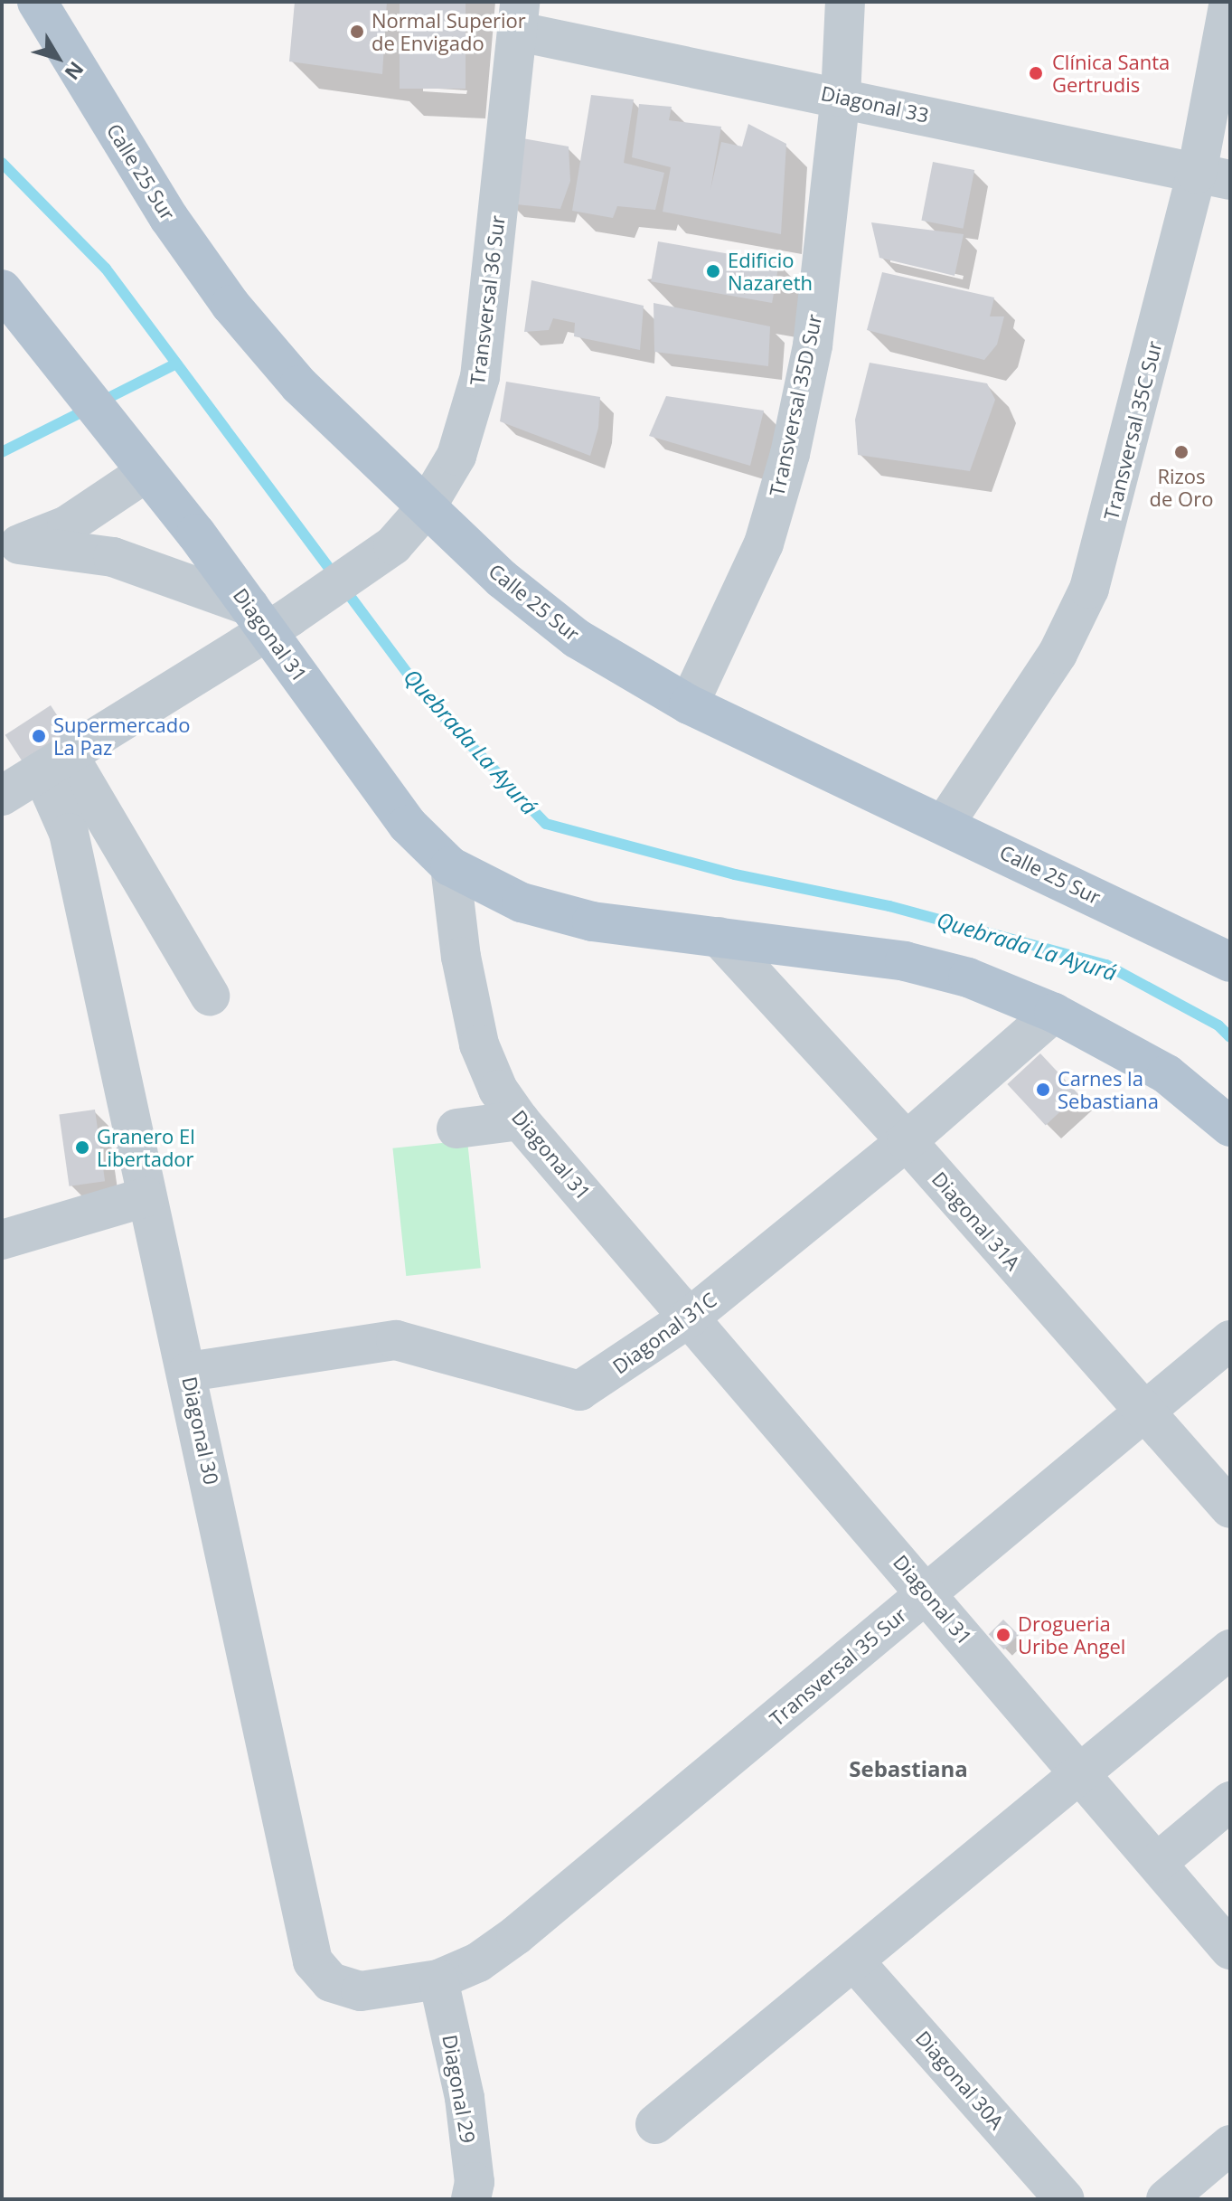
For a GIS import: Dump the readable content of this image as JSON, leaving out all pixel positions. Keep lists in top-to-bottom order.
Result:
{
  "streets": {
    "main road": ["Calle 25 Sur", "Diagonal 31"],
    "street": [
      "Diagonal 33",
      "Transversal 36 Sur",
      "Transversal 35D Sur",
      "Transversal 35C Sur",
      "Diagonal 31A",
      "Diagonal 31C",
      "Diagonal 30",
      "Transversal 35 Sur",
      "Diagonal 30A",
      "Diagonal 29"
    ]
  },
  "crossings": [
    ["Diagonal 33", "Transversal 36 Sur"],
    ["Diagonal 33", "Transversal 35D Sur"],
    ["Diagonal 33", "Transversal 35C Sur"],
    ["Calle 25 Sur", "Transversal 36 Sur"],
    ["Calle 25 Sur", "Transversal 35D Sur"],
    ["Calle 25 Sur", "Transversal 35C Sur"],
    ["Transversal 36 Sur", "Diagonal 31"],
    ["Transversal 36 Sur", "Diagonal 30"],
    ["Diagonal 31", "Diagonal 31C"],
    ["Diagonal 31", "Transversal 35 Sur"],
    ["Diagonal 31A", "Diagonal 31C"],
    ["Diagonal 31A", "Transversal 35 Sur"],
    ["Diagonal 31C", "Diagonal 30"],
    ["Diagonal 30", "Transversal 35 Sur"],
    ["Diagonal 30", "Diagonal 29"],
    ["Transversal 35 Sur", "Diagonal 29"]
  ],
  "districts": ["Sebastiana"],
  "water": ["Quebrada La Ayurá"],
  "places": [
    "Normal Superior de Envigado",
    "Clínica Santa Gertrudis",
    "Edificio Nazareth",
    "Rizos de Oro",
    "Supermercado La Paz",
    "Carnes la Sebastiana",
    "Granero El Libertador",
    "Drogueria Uribe Angel"
  ],
  "north": "bottom right"
}
